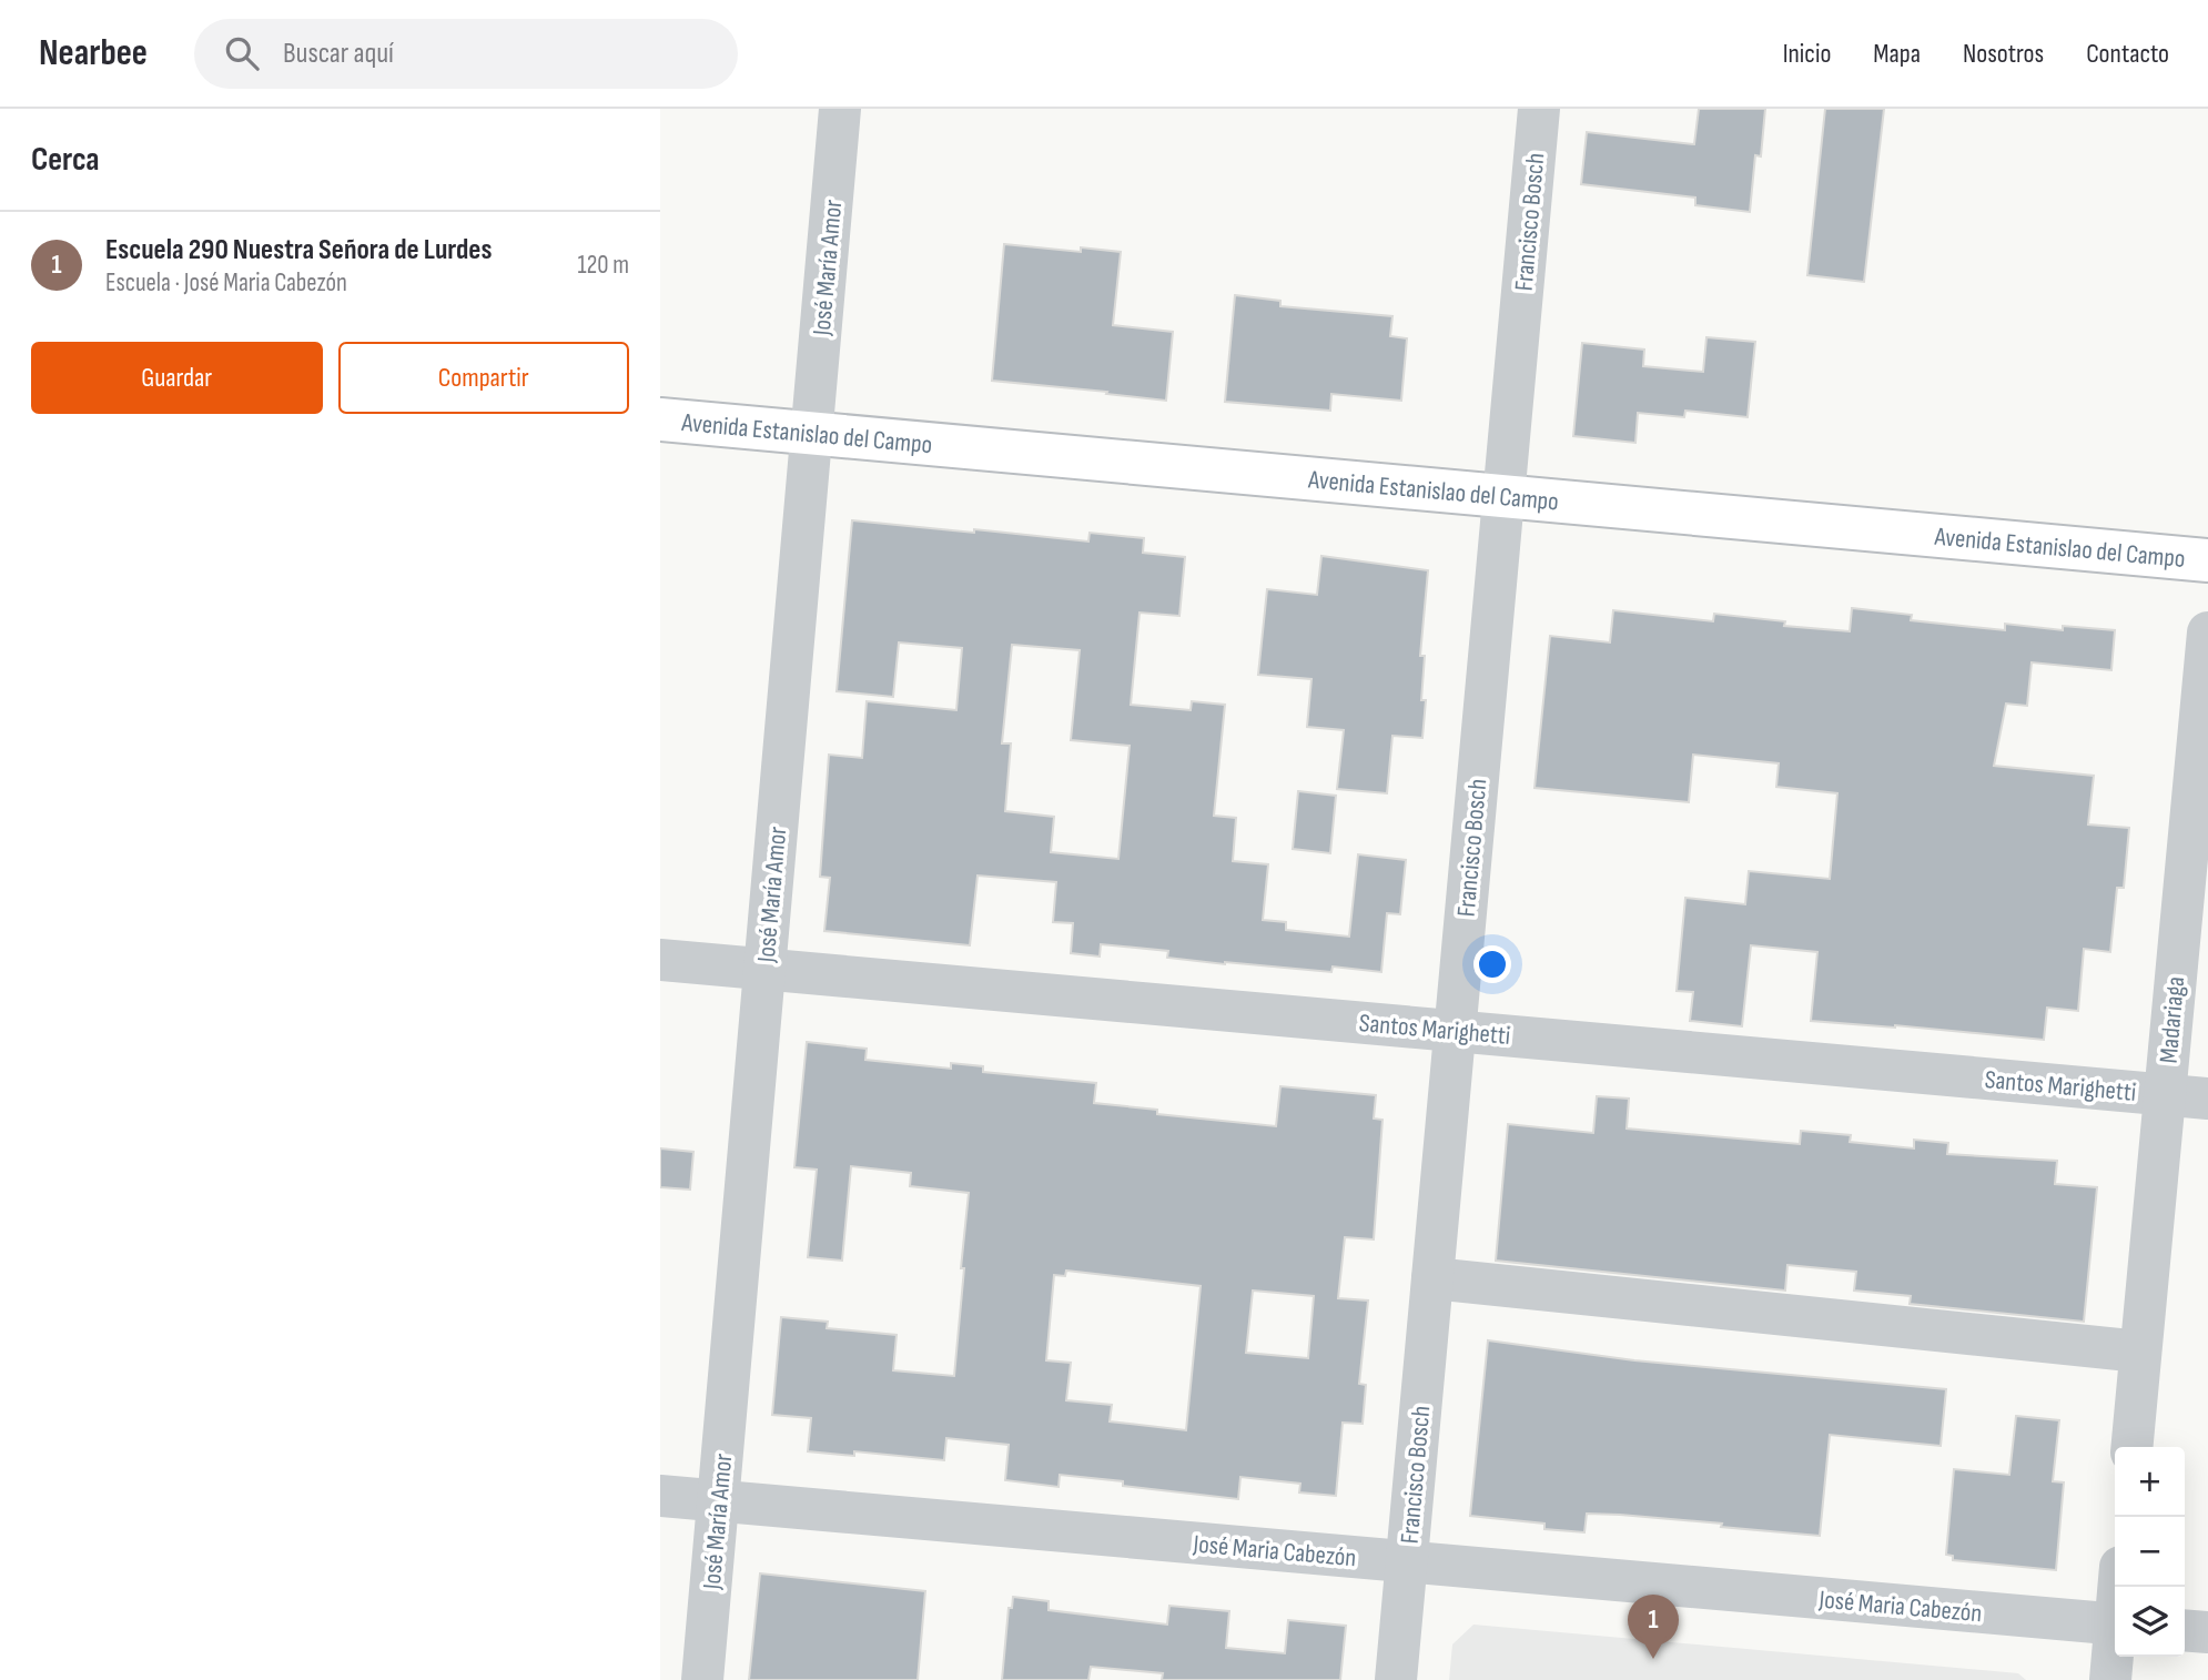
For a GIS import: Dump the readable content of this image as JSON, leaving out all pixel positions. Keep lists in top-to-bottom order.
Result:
{
  "streets": {
    "main road": ["Avenida Estanislao del Campo"],
    "street": [
      "Francisco Bosch",
      "José María Amor",
      "Madariaga",
      "Santos Marighetti",
      "José Maria Cabezón"
    ]
  },
  "crossings": [
    ["Francisco Bosch", "Avenida Estanislao del Campo"],
    ["Francisco Bosch", "Santos Marighetti"],
    ["Francisco Bosch", "José Maria Cabezón"],
    ["José María Amor", "Avenida Estanislao del Campo"],
    ["José María Amor", "Santos Marighetti"],
    ["José María Amor", "José Maria Cabezón"],
    ["Madariaga", "Santos Marighetti"]
  ],
  "page": {
    "header": "Nearbee",
    "search": "Buscar aquí",
    "nav": [
      "Inicio",
      "Mapa",
      "Nosotros",
      "Contacto"
    ],
    "heading": "Cerca",
    "list": [
      {
        "mark": "1",
        "name": "Escuela 290 Nuestra Señora de Lurdes",
        "note": "Escuela · José Maria Cabezón",
        "value": "120 m"
      }
    ],
    "buttons": ["Guardar", "Compartir"],
    "map_buttons": ["+", "−"],
    "pins": "1"
  }
}
